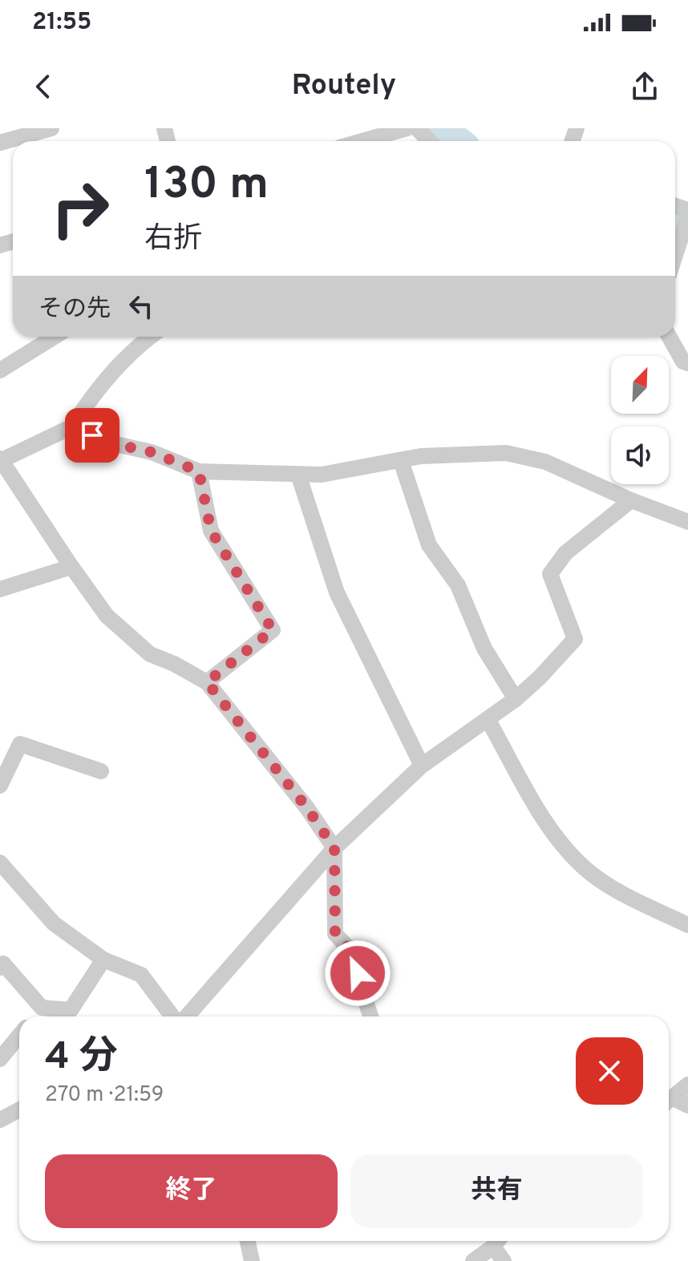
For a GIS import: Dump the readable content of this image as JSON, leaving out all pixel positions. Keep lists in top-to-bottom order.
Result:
{
  "north": "top right",
  "page": {
    "status": "21:55",
    "header": "Routely",
    "turn": ["130 m", "右折"],
    "then": "その先",
    "heading": ["4 分", "270 m · 21:59"],
    "buttons": ["終了", "共有"]
  }
}
